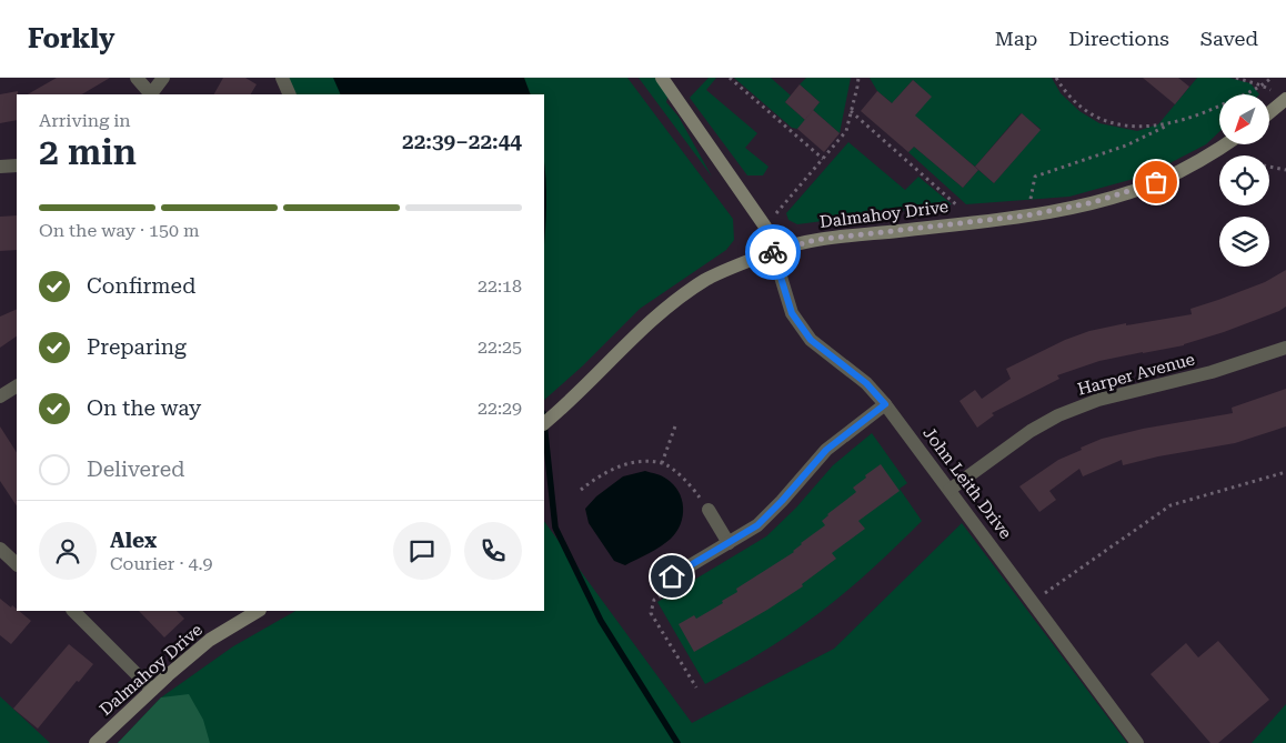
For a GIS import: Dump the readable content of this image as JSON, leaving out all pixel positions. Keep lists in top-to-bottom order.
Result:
{
  "streets": {
    "street": ["Dalmahoy Drive", "Harper Avenue", "John Leith Drive"]
  },
  "crossings": [
    ["Dalmahoy Drive", "John Leith Drive"],
    ["Harper Avenue", "John Leith Drive"]
  ],
  "north": "bottom left",
  "page": {
    "header": "Forkly",
    "nav": ["Map", "Directions", "Saved"],
    "heading": ["2 min", "Arriving in", "22:39–22:44"],
    "panel": ["Alex", "Courier · 4.9"],
    "bar": "On the way · 150 m",
    "list": [
      ["Confirmed", "22:18"],
      ["Preparing", "22:25"],
      ["On the way", "22:29"],
      "Delivered"
    ]
  }
}
